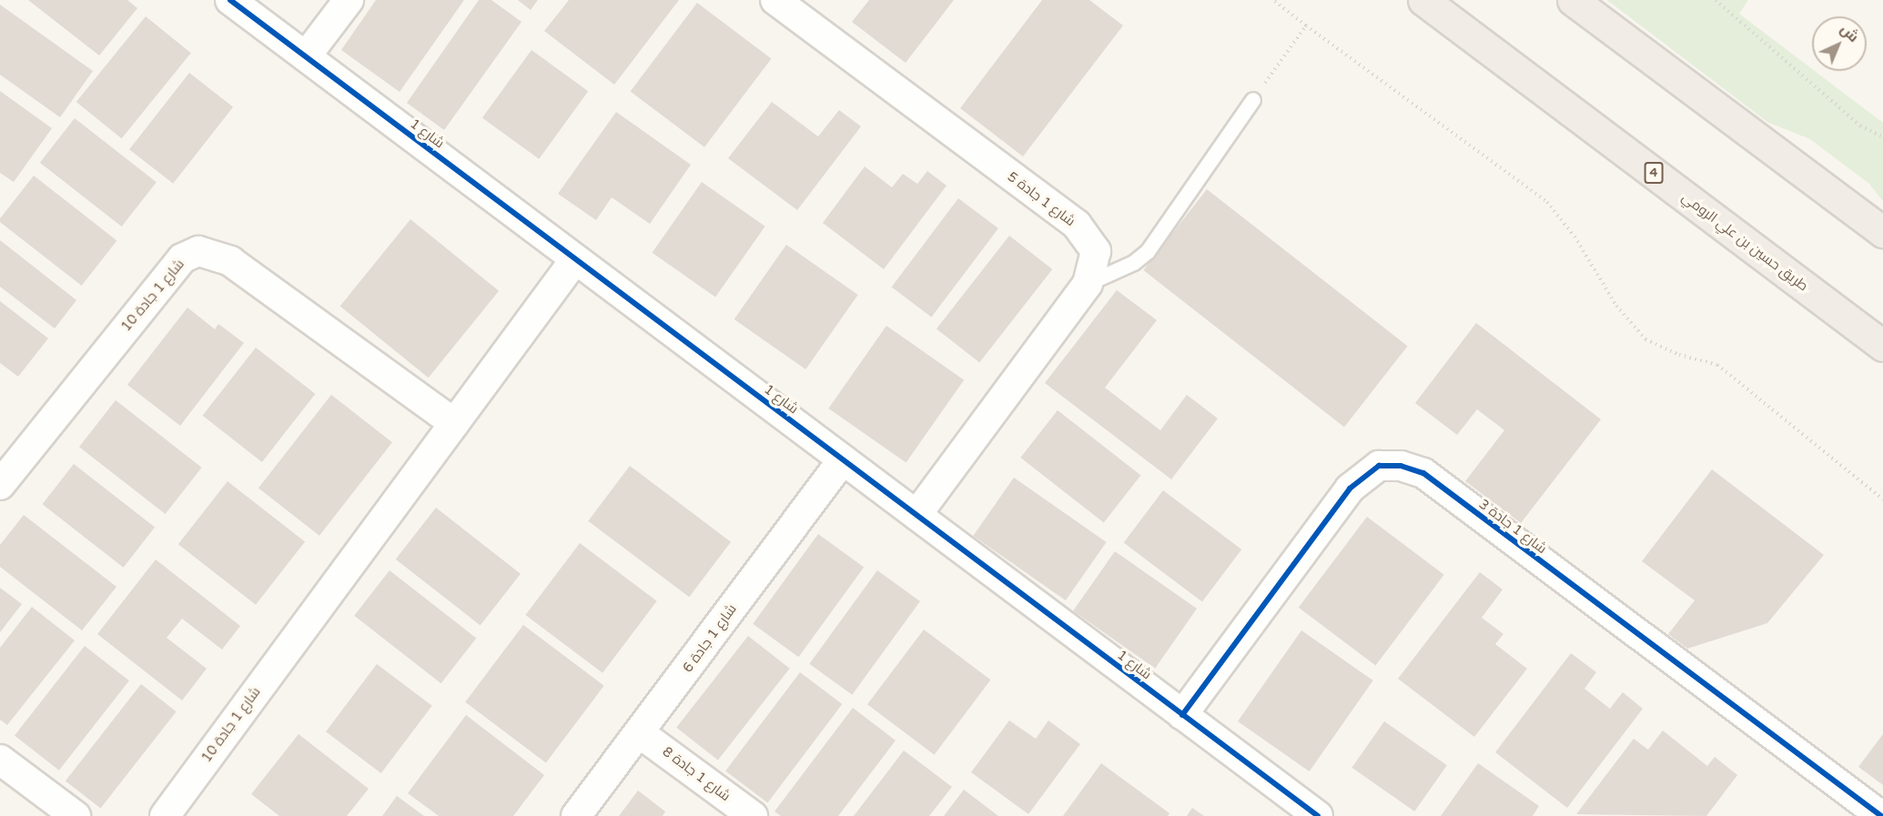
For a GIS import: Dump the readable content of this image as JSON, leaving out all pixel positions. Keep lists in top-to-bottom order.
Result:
{
  "streets": {
    "highway": ["4", "طريق حسين بن علي الرومي"],
    "street": [
      "شارع 1",
      "شارع 1 جادة 5",
      "شارع 1 جادة 10",
      "شارع 1 جادة 3",
      "شارع 1 جادة 6",
      "شارع 1 جادة 8"
    ]
  },
  "crossings": [
    ["شارع 1", "شارع 1 جادة 5"],
    ["شارع 1", "شارع 1 جادة 10"],
    ["شارع 1", "شارع 1 جادة 3"],
    ["شارع 1", "شارع 1 جادة 6"],
    ["شارع 1 جادة 6", "شارع 1 جادة 8"]
  ],
  "north": "top right"
}
